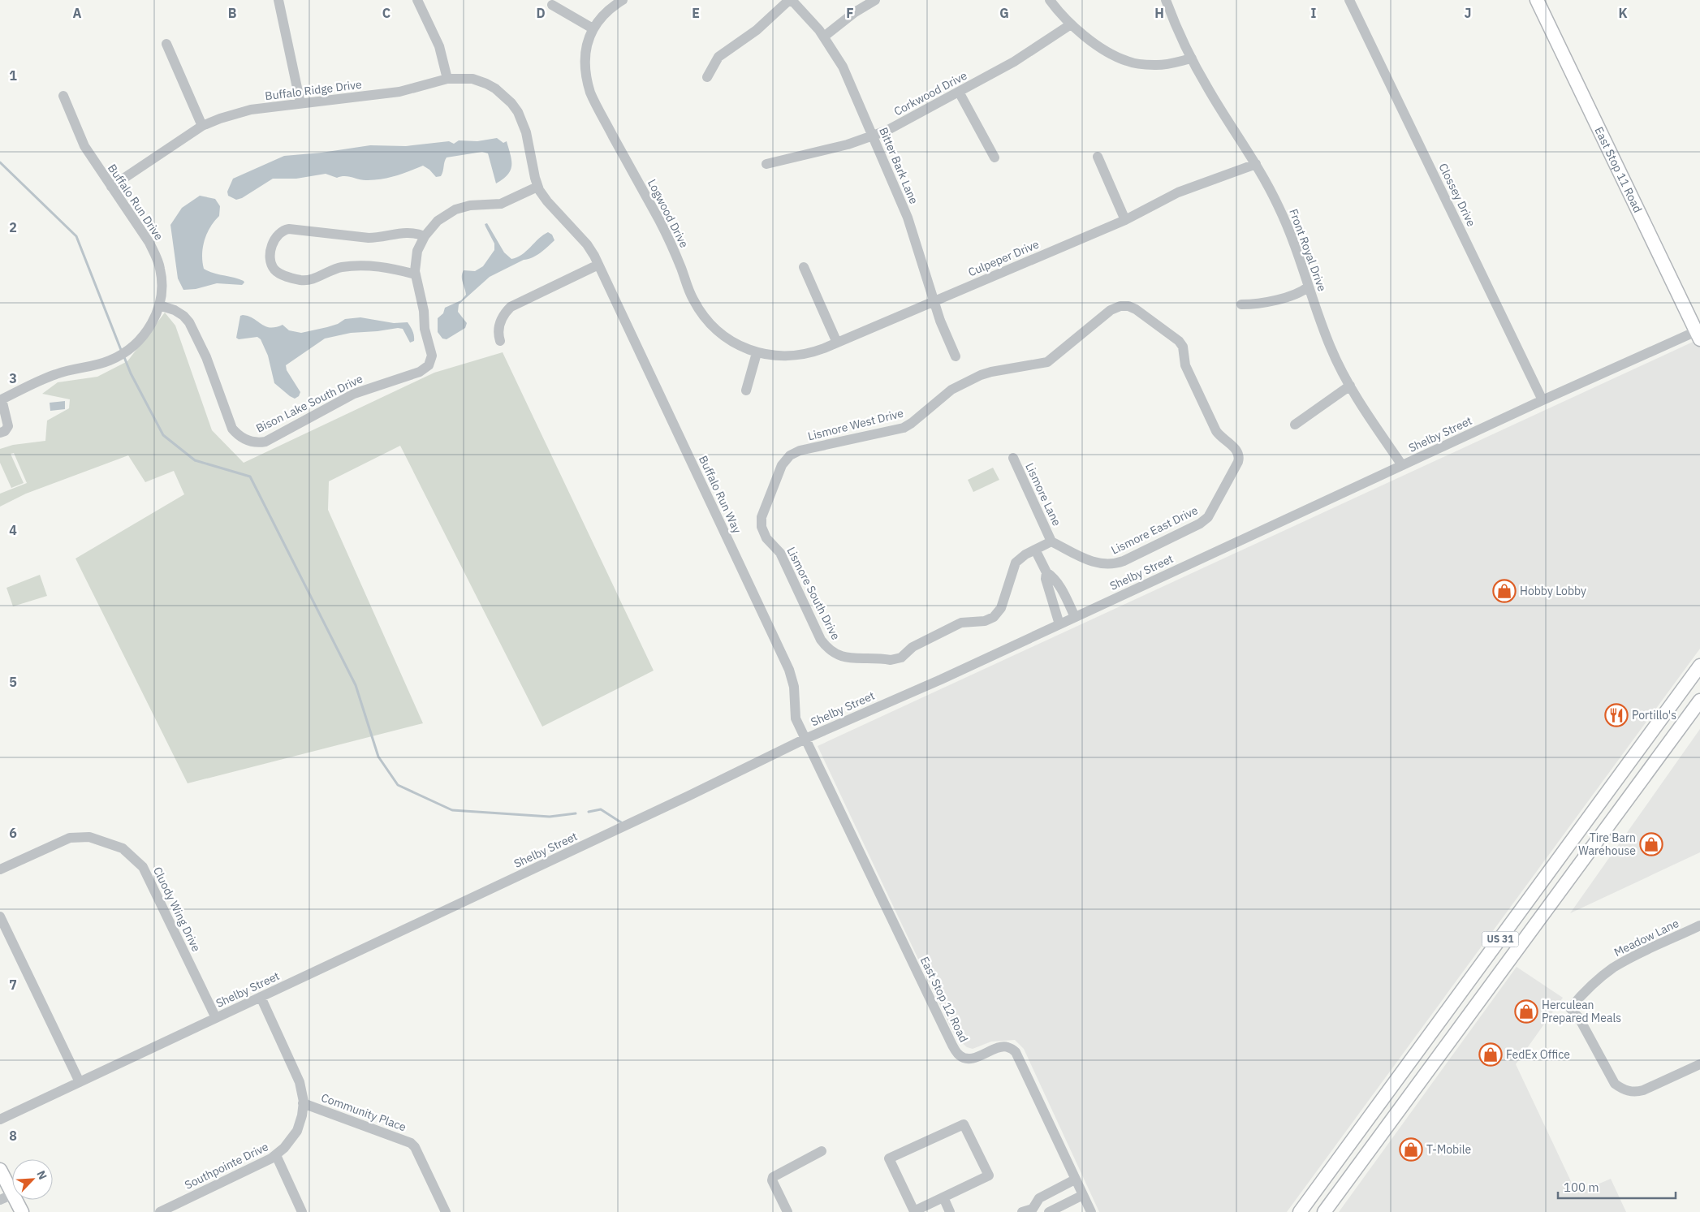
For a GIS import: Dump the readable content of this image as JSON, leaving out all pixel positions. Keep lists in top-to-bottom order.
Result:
{
  "streets": {
    "main road": ["East Stop 11 Road", "US 31"],
    "street": [
      "Buffalo Ridge Drive",
      "Corkwood Drive",
      "Bitter Bark Lane",
      "Clossey Drive",
      "Buffalo Run Drive",
      "Logwood Drive",
      "Front Royal Drive",
      "Culpeper Drive",
      "Bison Lake South Drive",
      "Lismore West Drive",
      "Shelby Street",
      "Buffalo Run Way",
      "Lismore Lane",
      "Lismore East Drive",
      "Lismore South Drive",
      "Cluody Wing Drive",
      "Meadow Lane",
      "East Stop 12 Road",
      "Community Place",
      "Southpointe Drive"
    ]
  },
  "crossings": [
    ["Buffalo Ridge Drive", "Buffalo Run Drive"],
    ["Buffalo Ridge Drive", "Buffalo Run Way"],
    ["Corkwood Drive", "Bitter Bark Lane"],
    ["Bitter Bark Lane", "Culpeper Drive"],
    ["East Stop 11 Road", "Shelby Street"],
    ["Clossey Drive", "Shelby Street"],
    ["Buffalo Run Drive", "Bison Lake South Drive"],
    ["Logwood Drive", "Culpeper Drive"],
    ["Front Royal Drive", "Culpeper Drive"],
    ["Front Royal Drive", "Shelby Street"],
    ["Lismore West Drive", "Lismore East Drive"],
    ["Lismore West Drive", "Lismore South Drive"],
    ["Shelby Street", "Buffalo Run Way"],
    ["Shelby Street", "Cluody Wing Drive"],
    ["Shelby Street", "East Stop 12 Road"],
    ["Shelby Street", "Southpointe Drive"],
    ["Buffalo Run Way", "East Stop 12 Road"],
    ["Lismore Lane", "Lismore East Drive"],
    ["Community Place", "Southpointe Drive"]
  ],
  "places": {
    "shop": [
      "Hobby Lobby",
      "Tire Barn Warehouse",
      "Herculean Prepared Meals",
      "FedEx Office",
      "T-Mobile"
    ],
    "restaurant": ["Portillo's"]
  },
  "scale_bar": "100 m",
  "north": "top right",
  "grid": {
    "columns": [
      "A",
      "B",
      "C",
      "D",
      "E",
      "F",
      "G",
      "H",
      "I",
      "J",
      "K"
    ],
    "rows": [
      "1",
      "2",
      "3",
      "4",
      "5",
      "6",
      "7",
      "8"
    ]
  }
}
